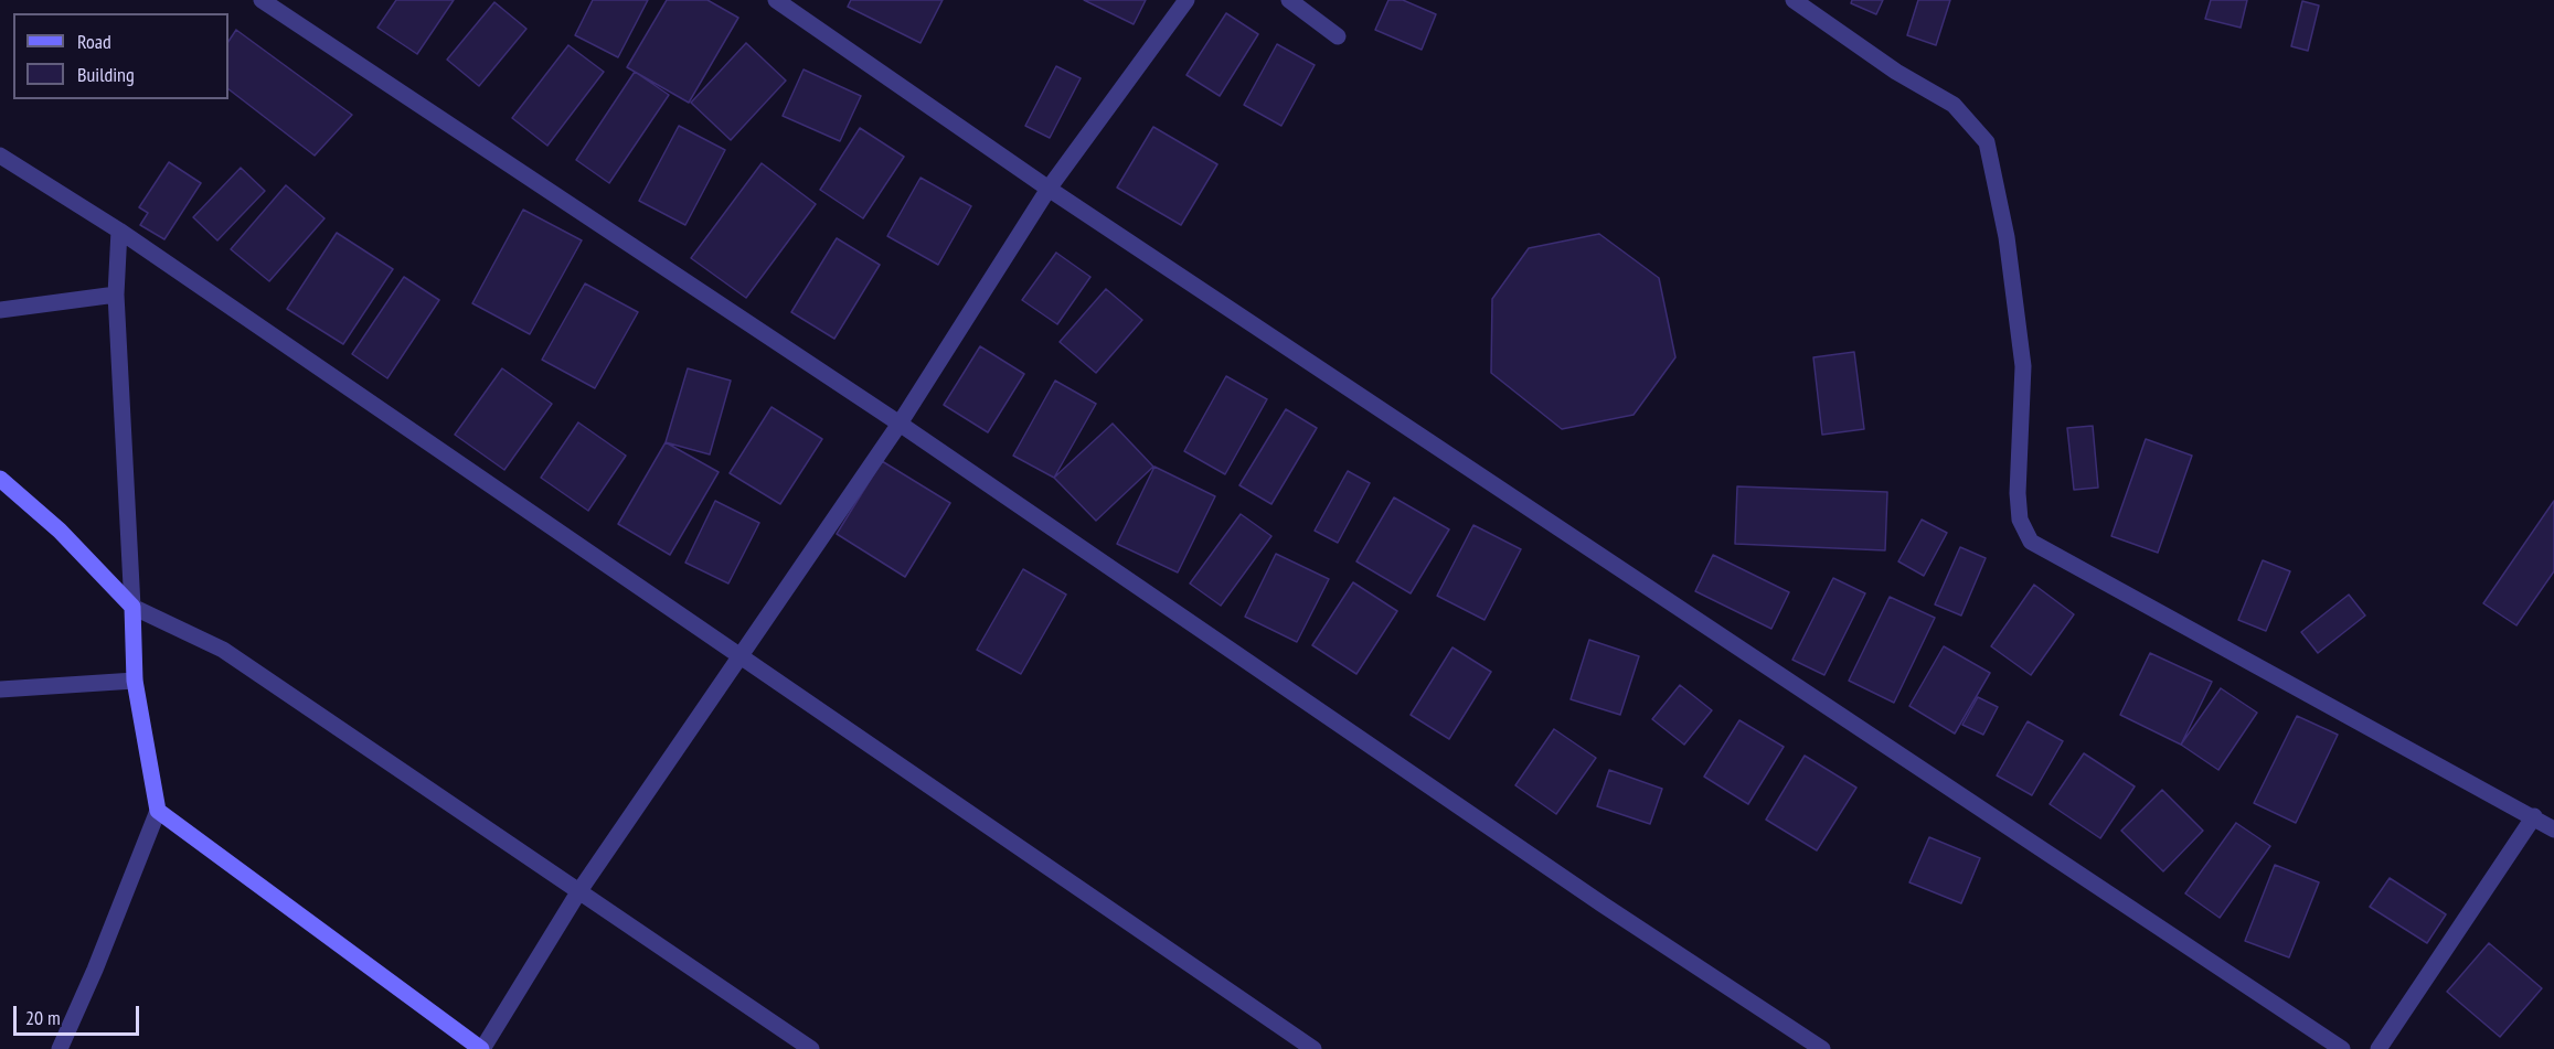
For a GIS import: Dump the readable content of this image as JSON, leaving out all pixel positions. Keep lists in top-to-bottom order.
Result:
{
  "legend": ["Road", "Building"],
  "scale_bar": "20 m"
}
